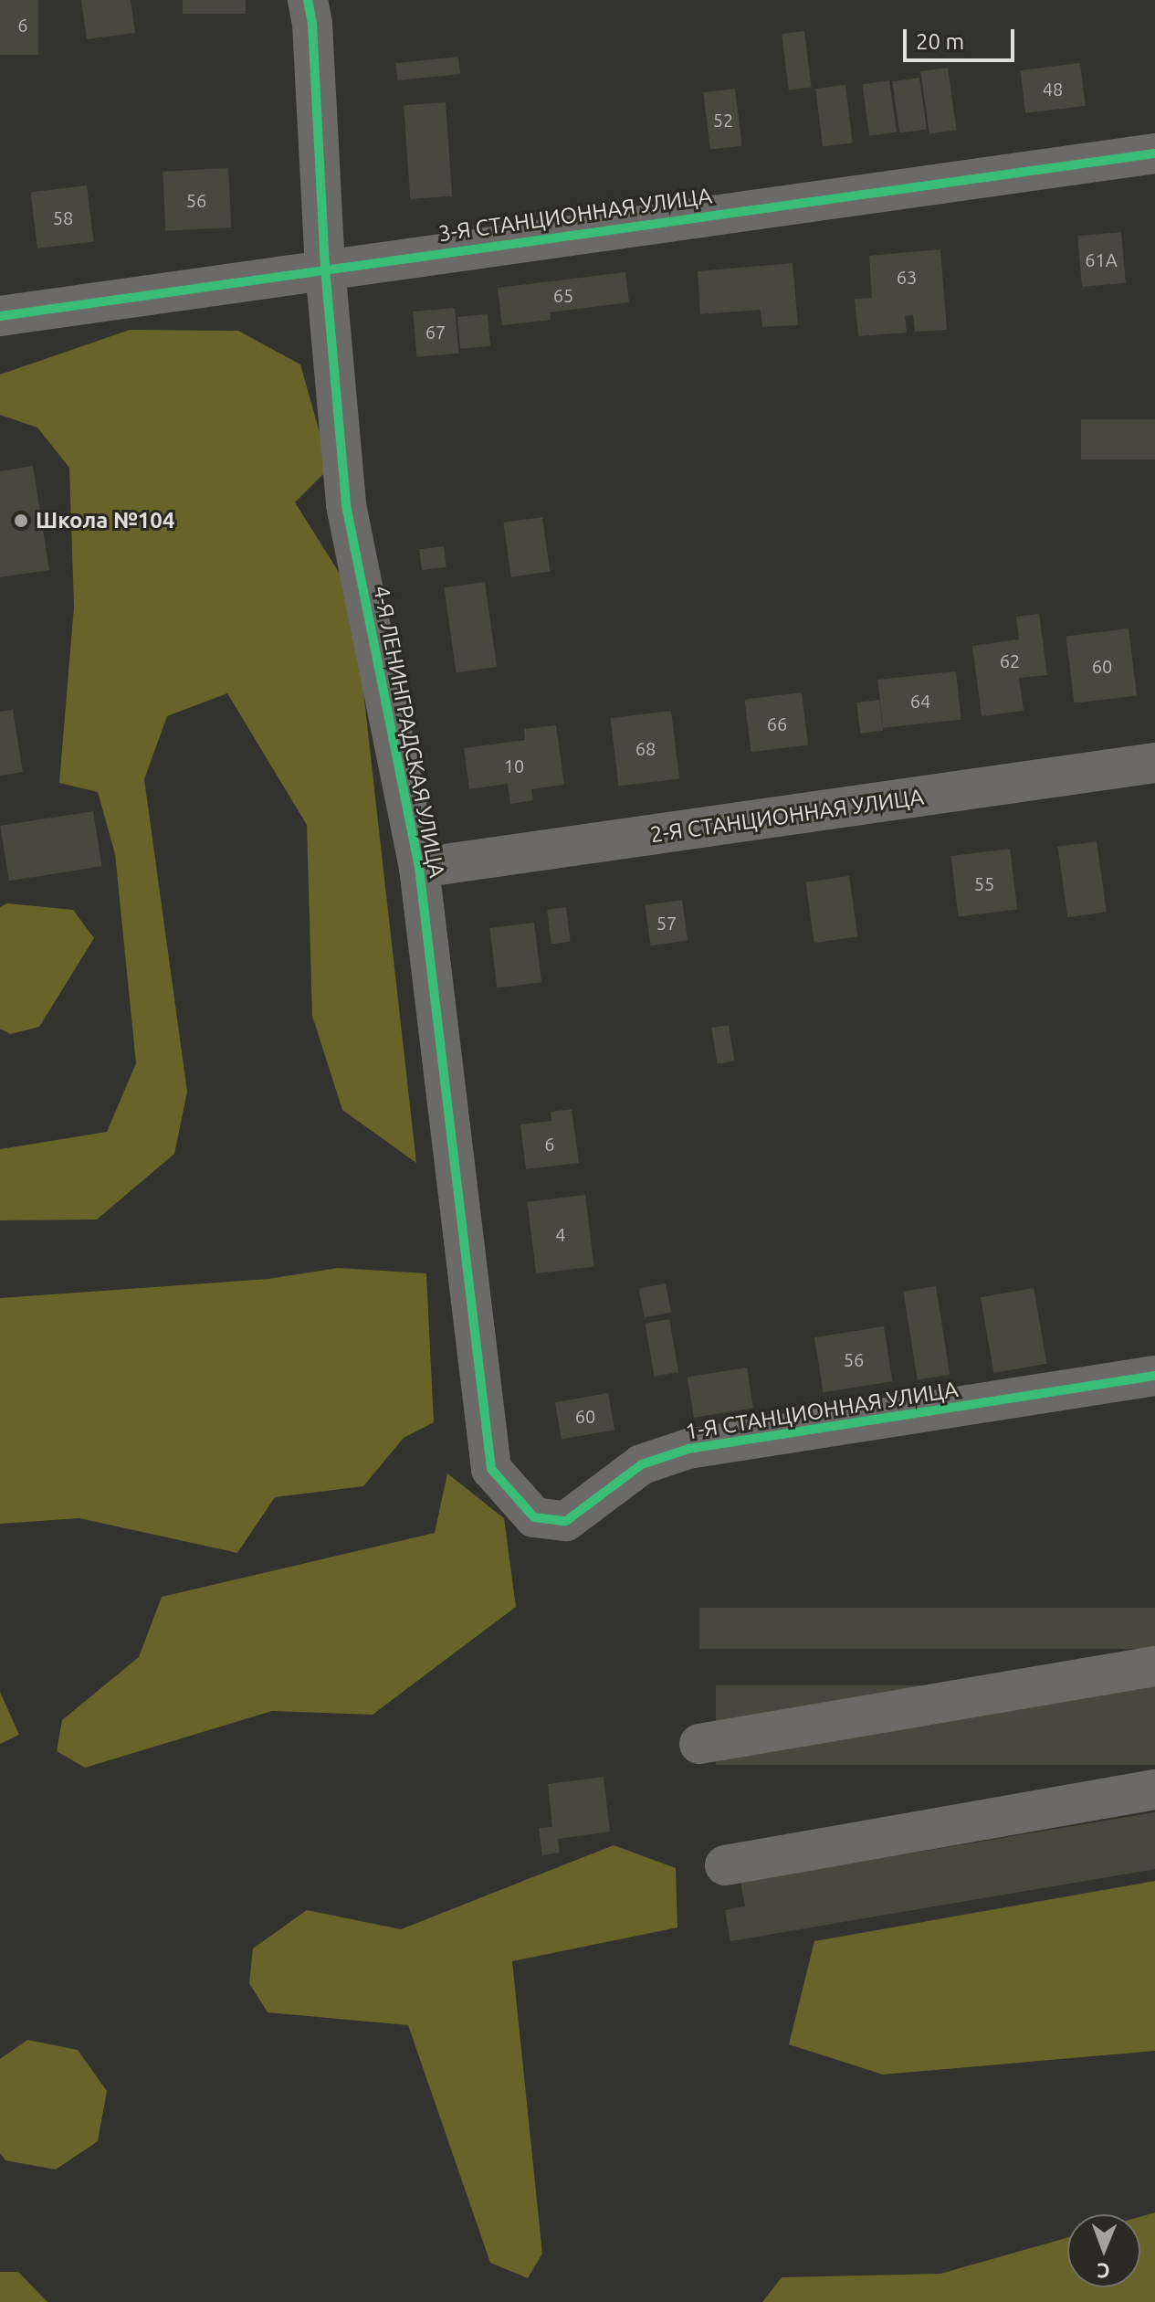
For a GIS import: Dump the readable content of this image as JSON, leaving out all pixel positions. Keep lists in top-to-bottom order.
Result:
{
  "streets": {
    "street": [
      "3-Я СТАНЦИОННАЯ УЛИЦА",
      "4-Я ЛЕНИНГРАДСКАЯ УЛИЦА",
      "2-Я СТАНЦИОННАЯ УЛИЦА",
      "1-Я СТАНЦИОННАЯ УЛИЦА"
    ]
  },
  "crossings": [
    ["3-Я СТАНЦИОННАЯ УЛИЦА", "4-Я ЛЕНИНГРАДСКАЯ УЛИЦА"],
    ["4-Я ЛЕНИНГРАДСКАЯ УЛИЦА", "2-Я СТАНЦИОННАЯ УЛИЦА"],
    ["4-Я ЛЕНИНГРАДСКАЯ УЛИЦА", "1-Я СТАНЦИОННАЯ УЛИЦА"]
  ],
  "places": ["Школа №104"],
  "house_numbers": [
    "6",
    "48",
    "52",
    "56",
    "58",
    "61А",
    "63",
    "65",
    "67",
    "62",
    "60",
    "64",
    "66",
    "68",
    "10",
    "55",
    "57",
    "6",
    "4",
    "56",
    "60"
  ],
  "scale_bar": "20 m",
  "north": "bottom"
}
